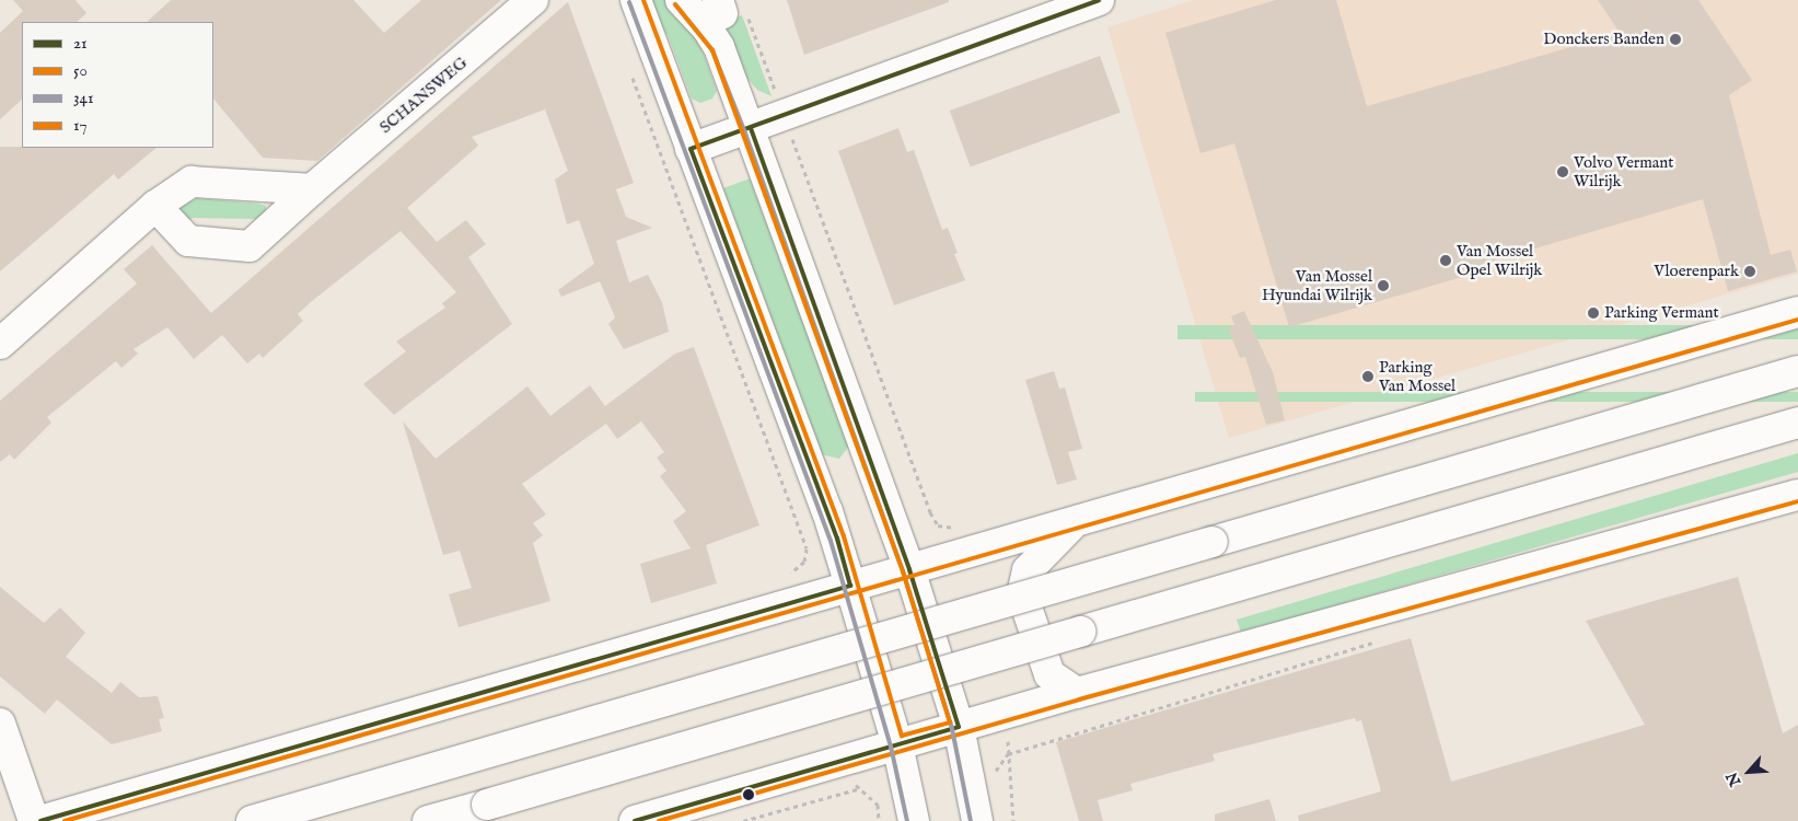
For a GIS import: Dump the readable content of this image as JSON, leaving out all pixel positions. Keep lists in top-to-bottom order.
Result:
{
  "streets": {
    "main road": ["SCHANSWEG"]
  },
  "places": [
    "Donckers Banden",
    "Volvo Vermant Wilrijk",
    "Van Mossel Opel Wilrijk",
    "Vloerenpark",
    "Van Mossel Hyundai Wilrijk",
    "Parking Vermant",
    "Parking Van Mossel"
  ],
  "lines": [
    "transit line 21",
    "transit line 17",
    "transit line 341",
    "transit line 50"
  ],
  "legend": [
    "21",
    "50",
    "341",
    "17"
  ],
  "north": "bottom left"
}
